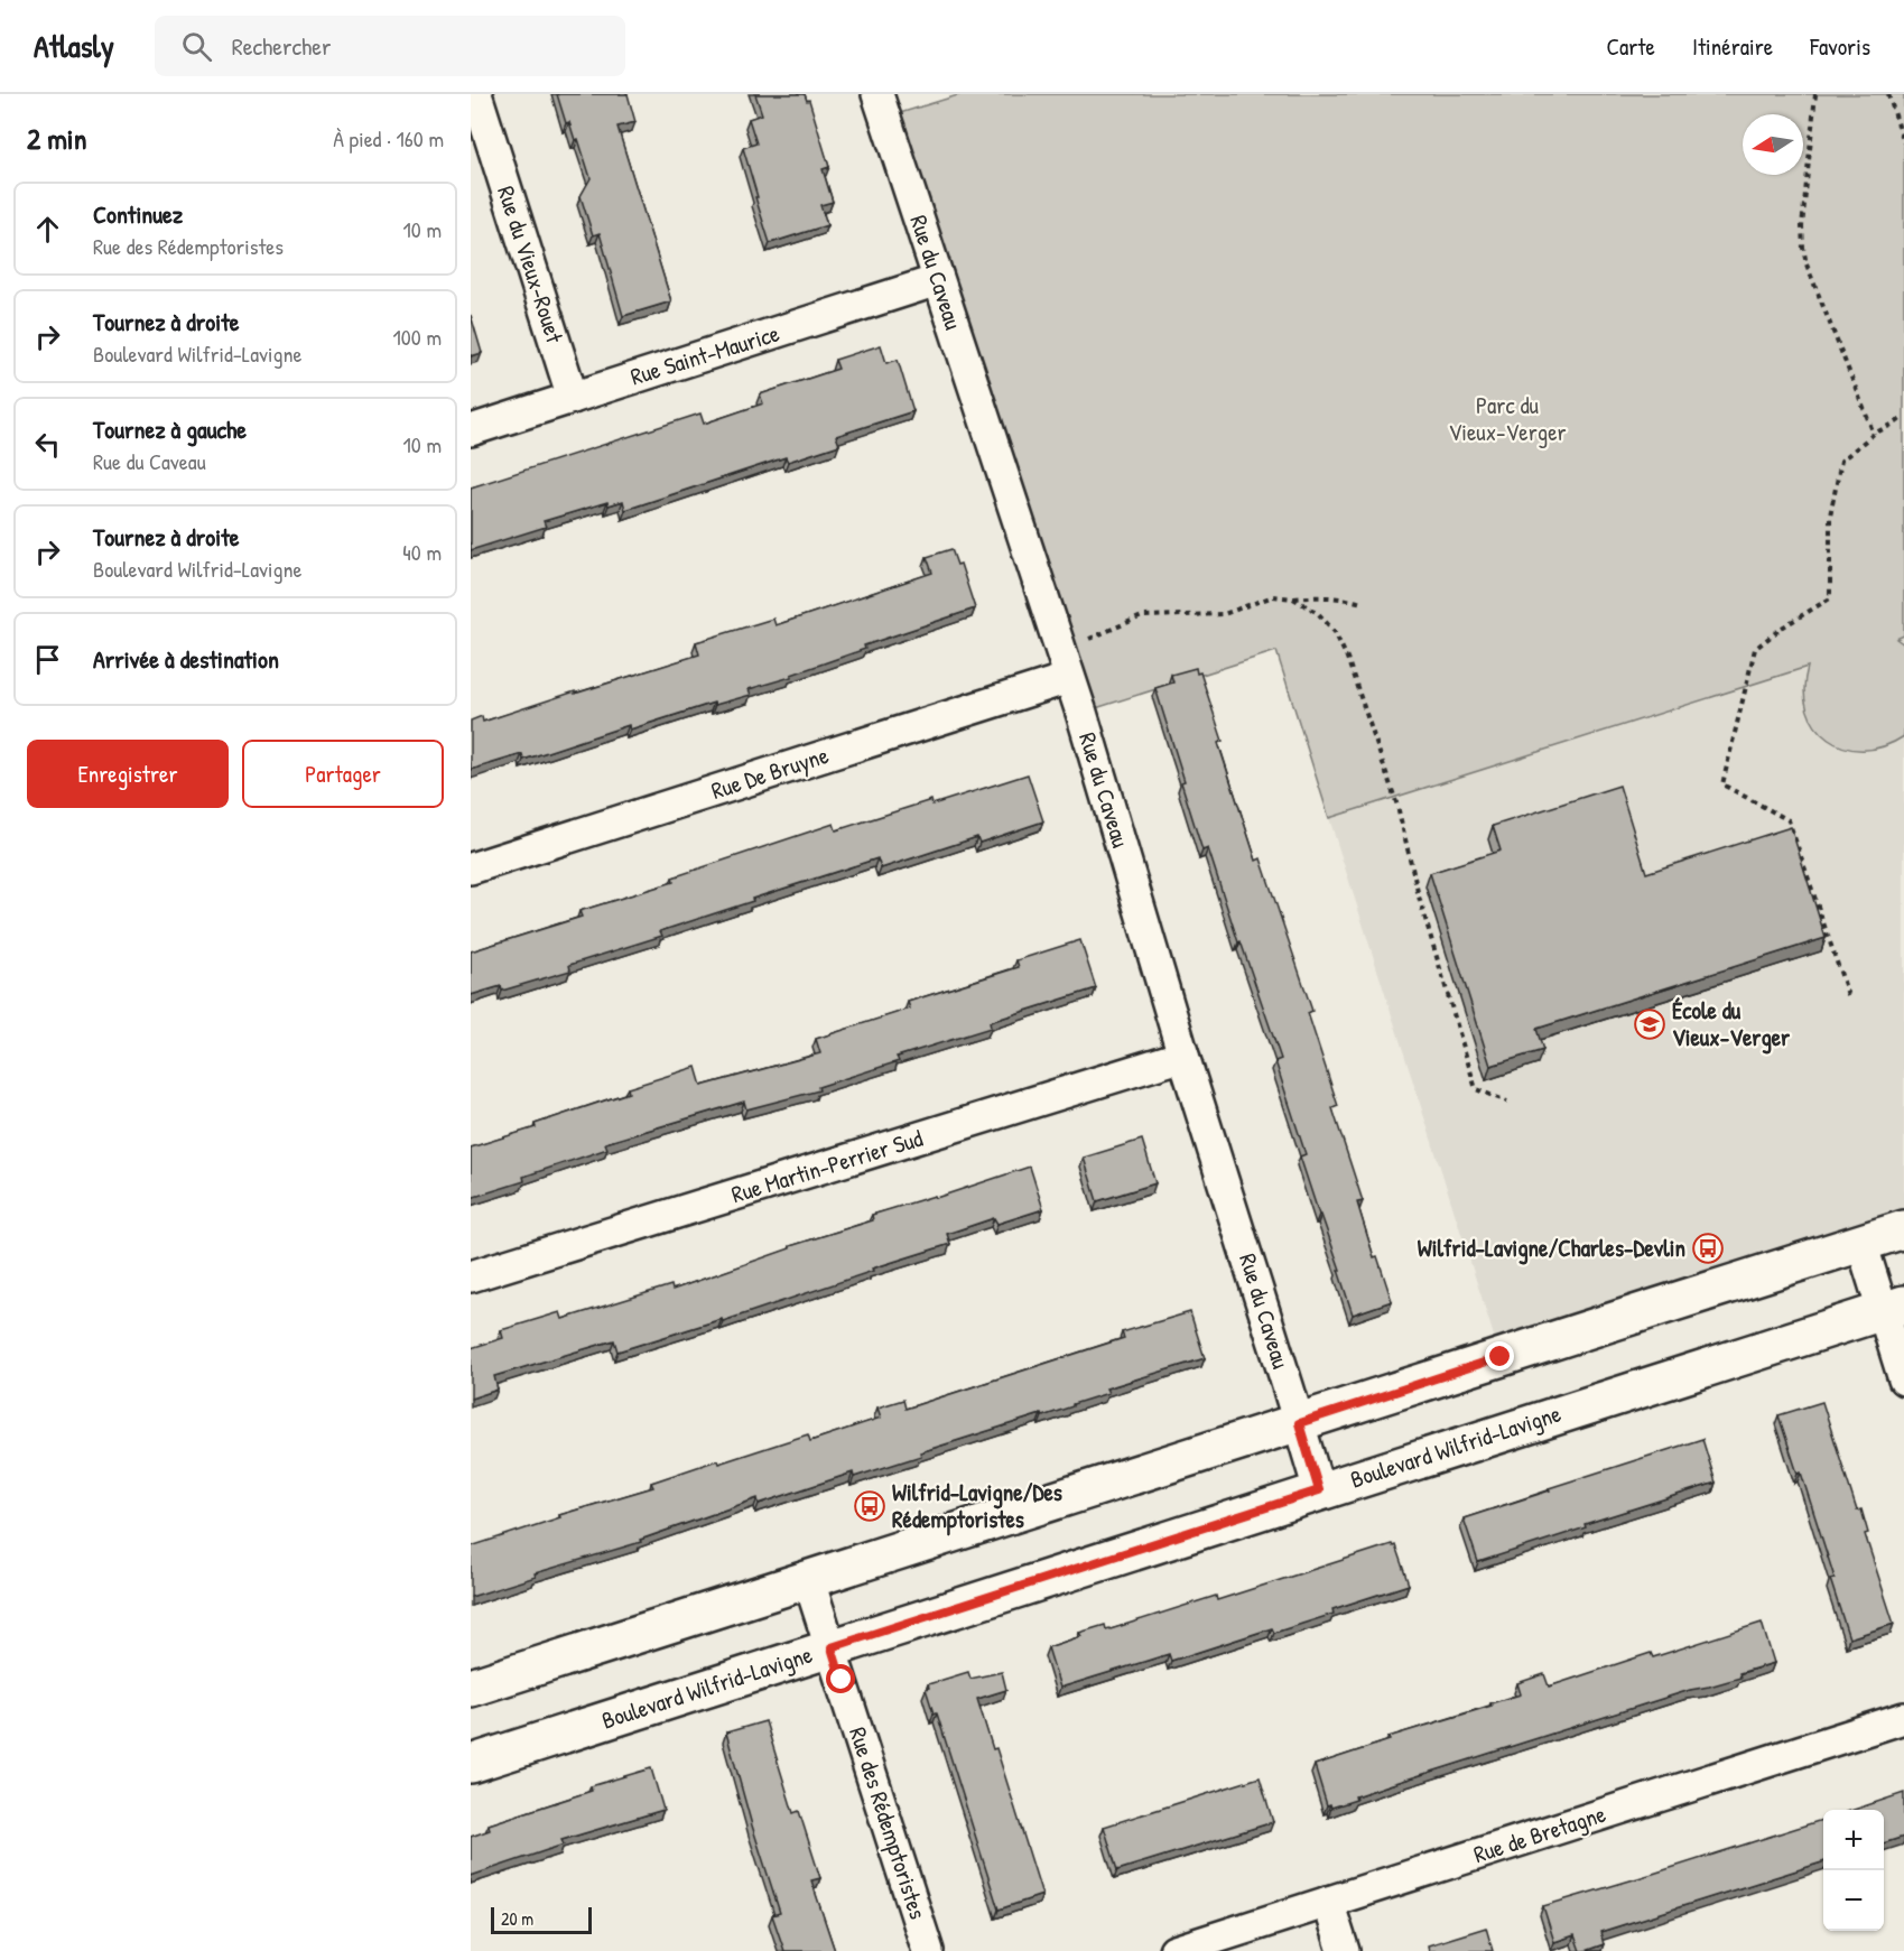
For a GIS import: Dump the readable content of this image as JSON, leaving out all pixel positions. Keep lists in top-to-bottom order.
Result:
{
  "streets": {
    "main road": ["Boulevard Wilfrid-Lavigne"],
    "street": [
      "Rue du Vieux-Rouet",
      "Rue du Caveau",
      "Rue Saint-Maurice",
      "Rue De Bruyne",
      "Rue Martin-Perrier Sud",
      "Rue des Rédemptoristes",
      "Rue de Bretagne"
    ]
  },
  "crossings": [
    ["Rue du Vieux-Rouet", "Rue Saint-Maurice"],
    ["Rue du Caveau", "Rue Saint-Maurice"],
    ["Rue du Caveau", "Rue De Bruyne"],
    ["Rue du Caveau", "Rue Martin-Perrier Sud"],
    ["Rue du Caveau", "Boulevard Wilfrid-Lavigne"],
    ["Boulevard Wilfrid-Lavigne", "Rue des Rédemptoristes"]
  ],
  "parks": ["Parc du Vieux-Verger"],
  "places": {
    "school or university": ["École du Vieux-Verger"],
    "bus stop": ["Wilfrid-Lavigne/Charles-Devlin", "Wilfrid-Lavigne/Des Rédemptoristes"]
  },
  "scale_bar": "20 m",
  "north": "left",
  "page": {
    "header": "Atlasly",
    "search": "Rechercher",
    "nav": ["Carte", "Itinéraire", "Favoris"],
    "heading": ["2 min", "À pied · 160 m"],
    "list": [
      ["Continuez", "Rue des Rédemptoristes", "10 m"],
      ["Tournez à droite", "Boulevard Wilfrid-Lavigne", "100 m"],
      ["Tournez à gauche", "Rue du Caveau", "10 m"],
      ["Tournez à droite", "Boulevard Wilfrid-Lavigne", "40 m"],
      "Arrivée à destination"
    ],
    "buttons": ["Enregistrer", "Partager"],
    "map_buttons": ["+", "−"],
    "scale": "20 m"
  }
}
